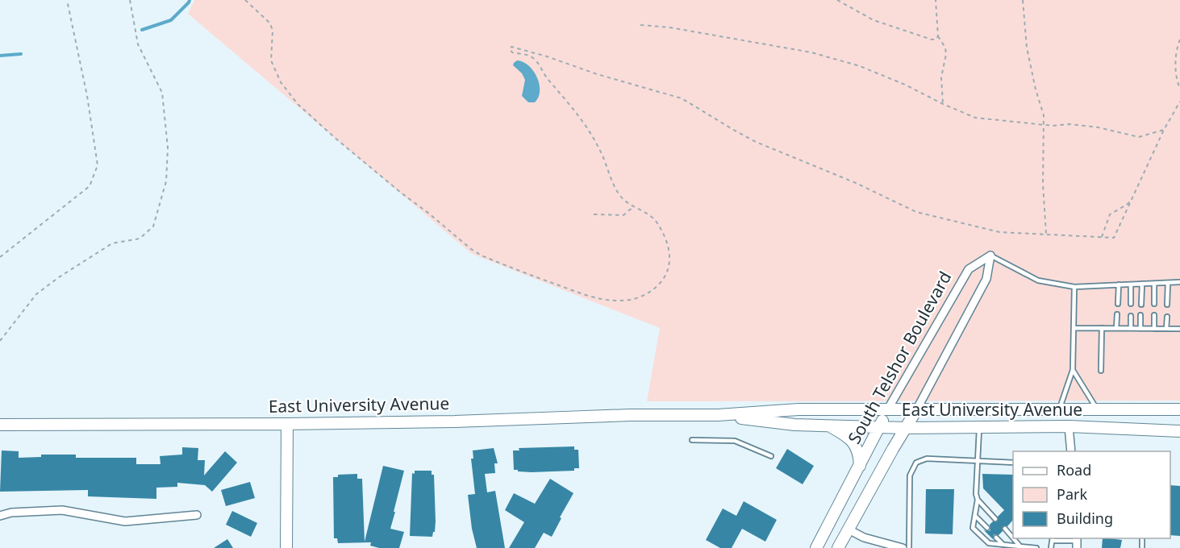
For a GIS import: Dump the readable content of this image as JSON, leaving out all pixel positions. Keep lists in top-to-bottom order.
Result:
{
  "streets": {
    "main road": ["South Telshor Boulevard", "East University Avenue"]
  },
  "crossings": [
    ["South Telshor Boulevard", "East University Avenue"]
  ],
  "legend": ["Road", "Park", "Building"]
}
